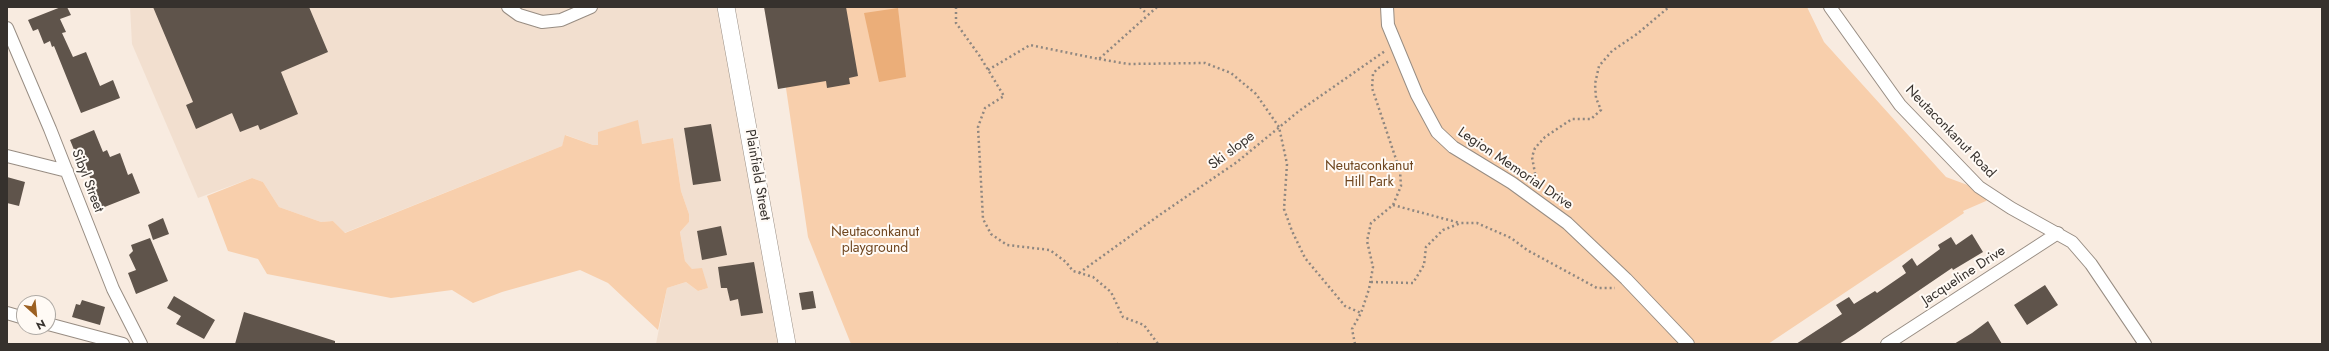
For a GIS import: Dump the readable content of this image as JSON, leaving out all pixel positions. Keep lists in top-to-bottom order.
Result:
{
  "streets": {
    "main road": ["Plainfield Street"],
    "street": [
      "Neutaconkanut Road",
      "Legion Memorial Drive",
      "Sibyl Street",
      "Jacqueline Drive"
    ],
    "path": ["Ski slope"]
  },
  "crossings": [
    ["Neutaconkanut Road", "Jacqueline Drive"],
    ["Ski slope", "Legion Memorial Drive"]
  ],
  "parks": ["Neutaconkanut Hill Park", "Neutaconkanut playground"],
  "north": "bottom right"
}
